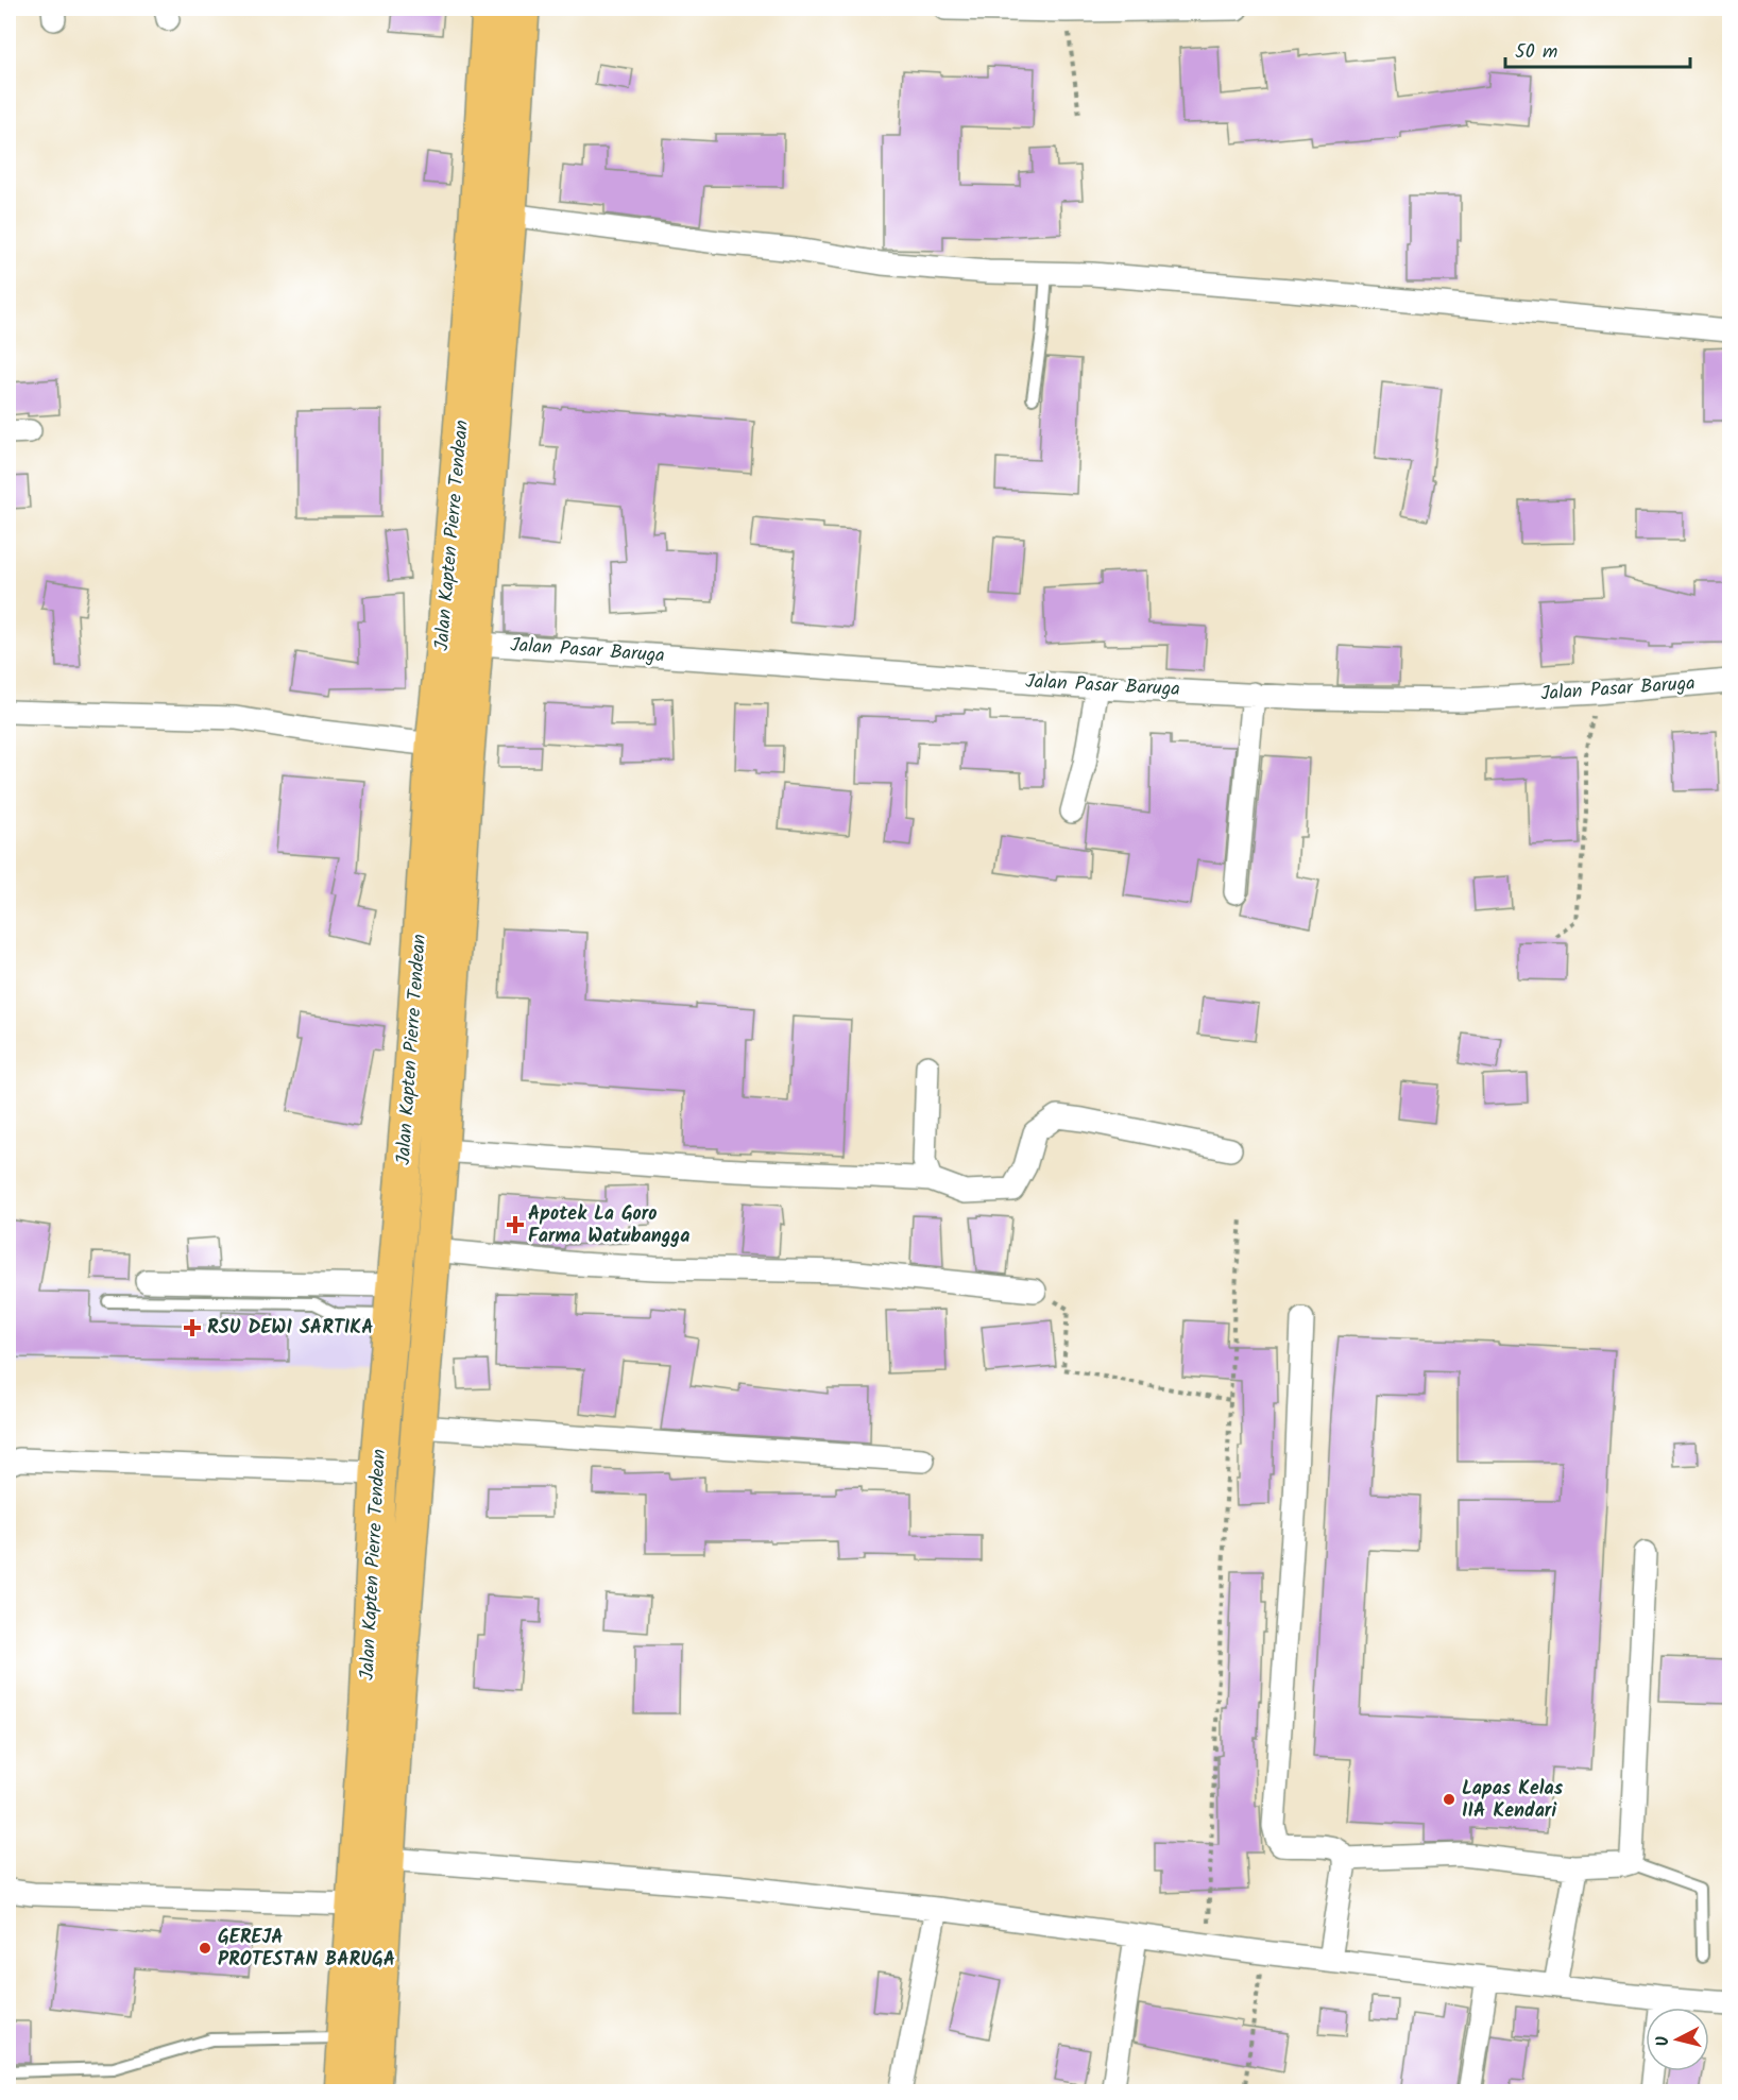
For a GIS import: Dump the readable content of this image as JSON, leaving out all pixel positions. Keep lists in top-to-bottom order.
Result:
{
  "streets": {
    "highway": ["Jalan Kapten Pierre Tendean"],
    "street": ["Jalan Pasar Baruga"]
  },
  "crossings": [
    ["Jalan Kapten Pierre Tendean", "Jalan Pasar Baruga"]
  ],
  "places": {
    "health": ["Apotek La Goro Farma Watubangga", "RSU DEWI SARTIKA"],
    "other": ["Lapas Kelas IIA Kendari", "GEREJA PROTESTAN BARUGA"]
  },
  "scale_bar": "50 m",
  "north": "left"
}
